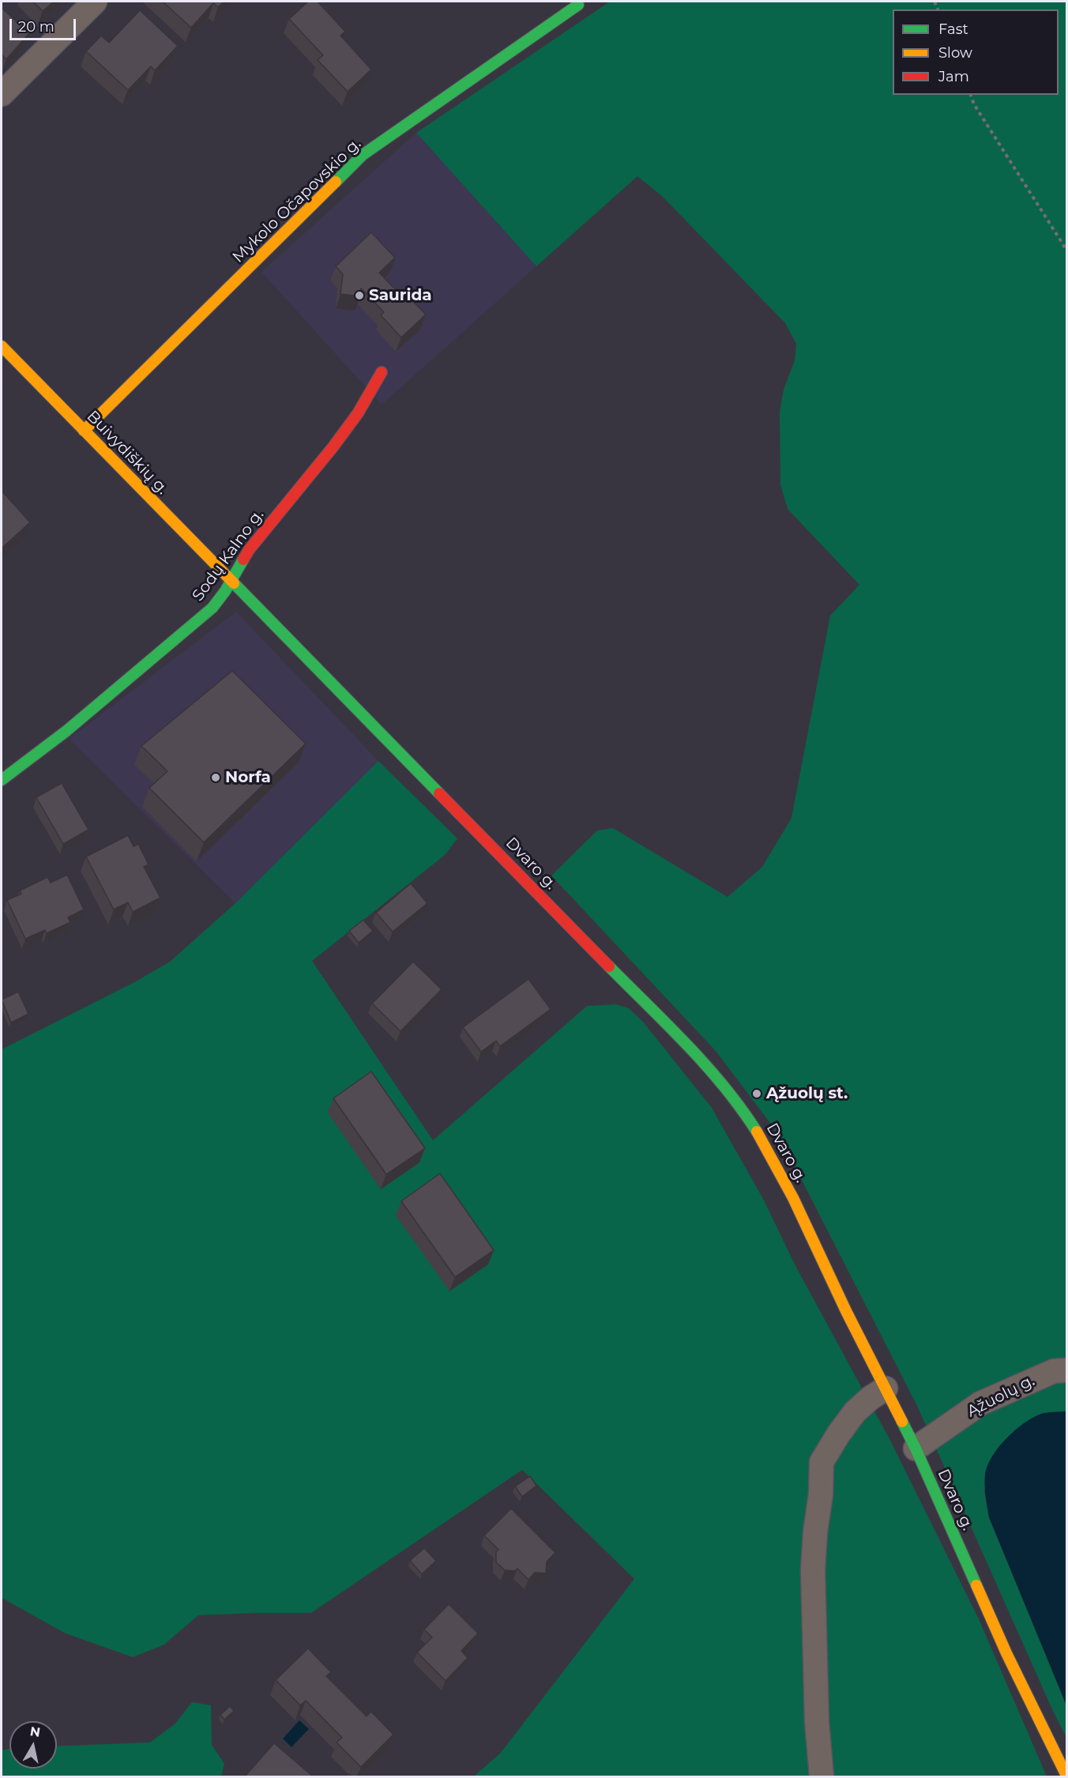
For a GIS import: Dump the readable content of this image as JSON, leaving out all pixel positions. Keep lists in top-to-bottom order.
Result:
{
  "streets": {
    "main road": [
      "Mykolo Očapovskio g.",
      "Buivydiškių g.",
      "Sodų Kalno g.",
      "Dvaro g."
    ],
    "street": ["Ąžuolų g."]
  },
  "crossings": [
    ["Mykolo Očapovskio g.", "Buivydiškių g."],
    ["Buivydiškių g.", "Sodų Kalno g."],
    ["Buivydiškių g.", "Dvaro g."],
    ["Sodų Kalno g.", "Dvaro g."],
    ["Dvaro g.", "Ąžuolų g."]
  ],
  "places": ["Saurida", "Norfa", "Ąžuolų st."],
  "legend": ["Fast", "Slow", "Jam"],
  "scale_bar": "20 m",
  "north": "top"
}
